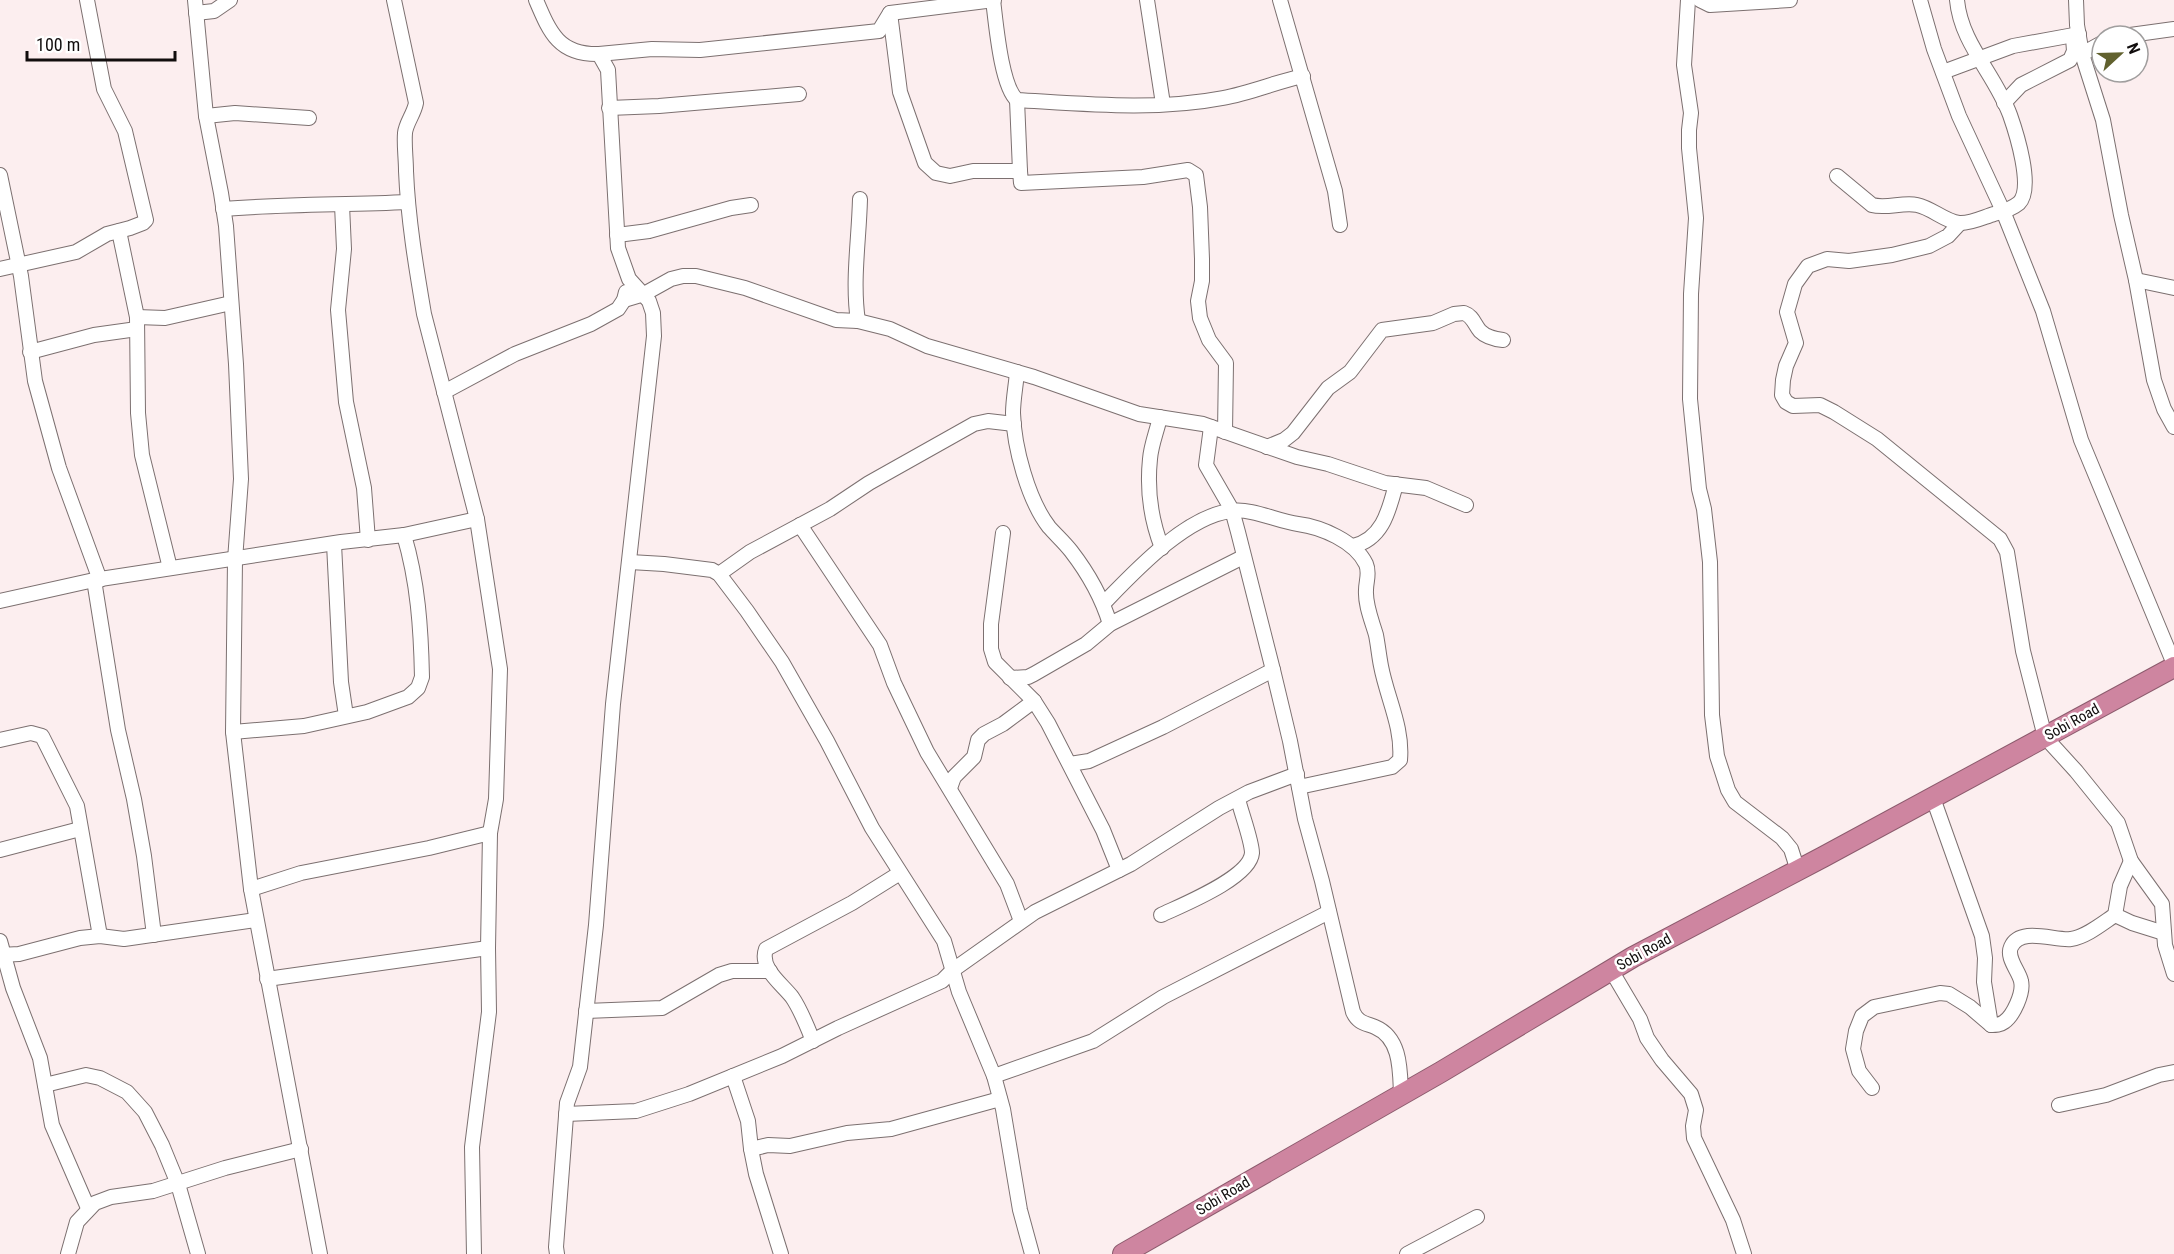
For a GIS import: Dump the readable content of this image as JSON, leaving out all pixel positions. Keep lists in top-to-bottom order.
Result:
{
  "streets": {
    "highway": ["Sobi Road"]
  },
  "scale_bar": "100 m",
  "north": "right"
}
